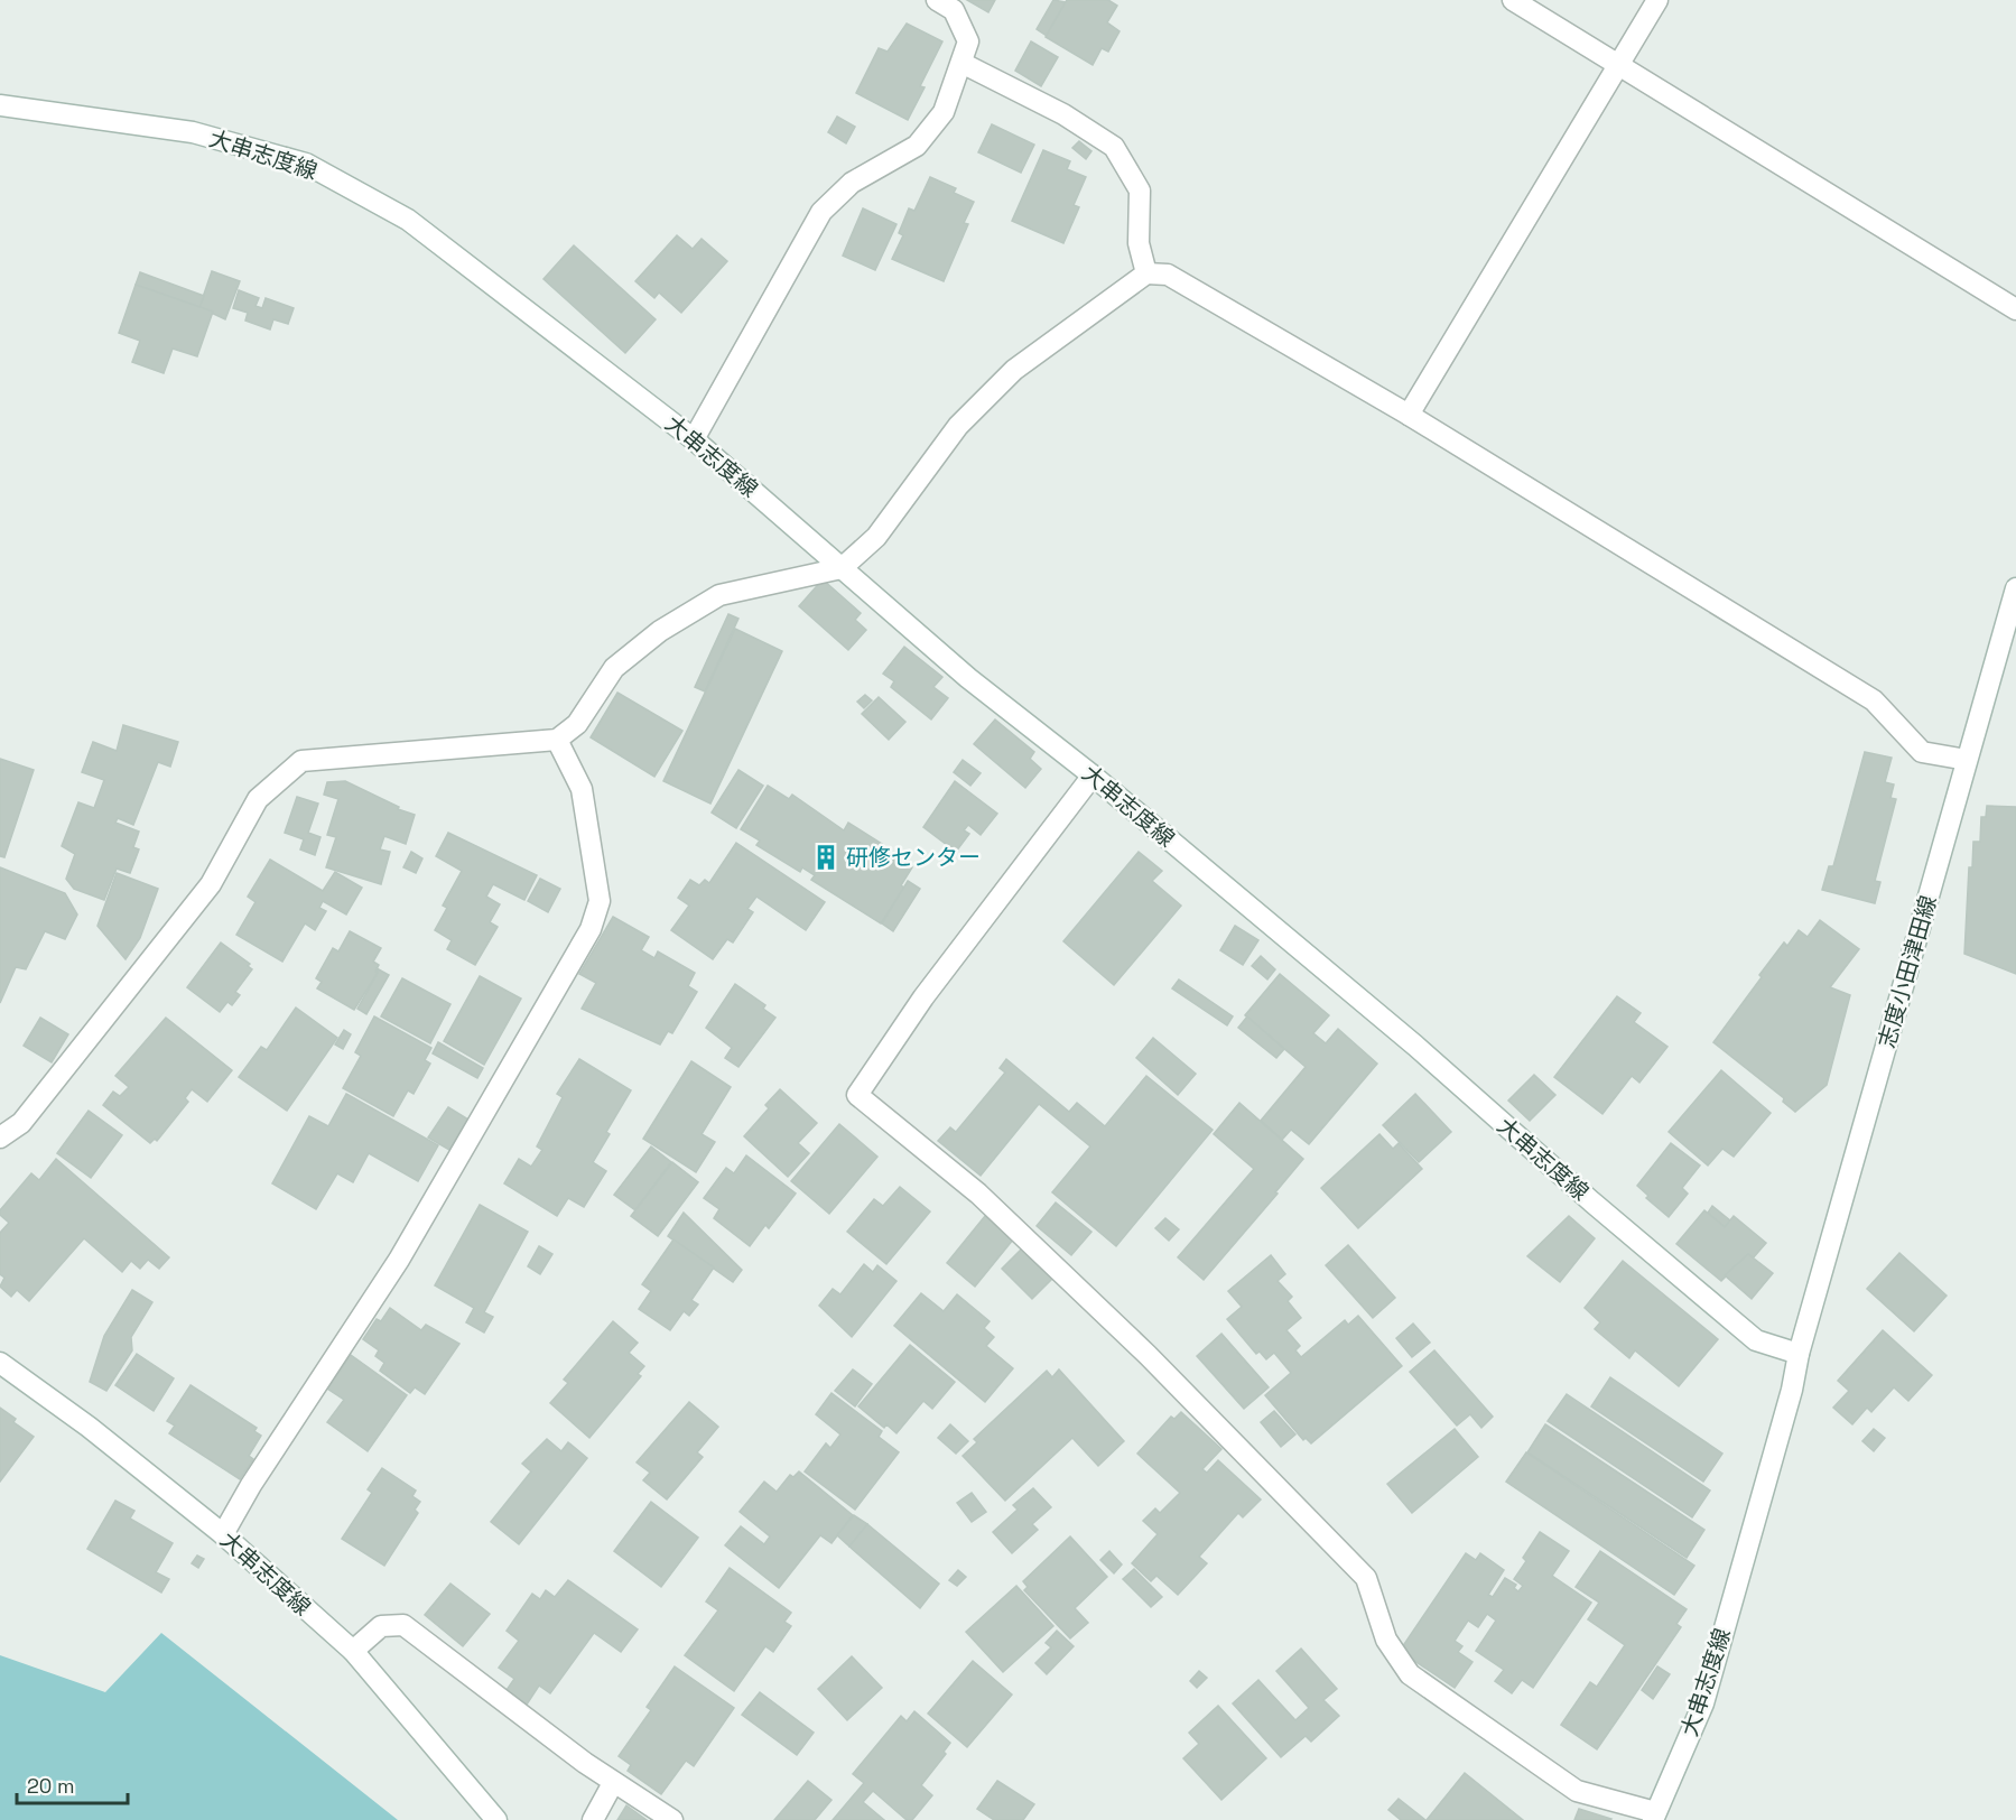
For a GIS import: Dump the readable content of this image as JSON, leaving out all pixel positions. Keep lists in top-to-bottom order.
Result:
{
  "streets": {
    "street": ["大串志度線", "志度小田津田線"]
  },
  "crossings": [
    ["大串志度線", "志度小田津田線"]
  ],
  "places": {
    "building": ["研修センター"]
  },
  "scale_bar": "20 m"
}
